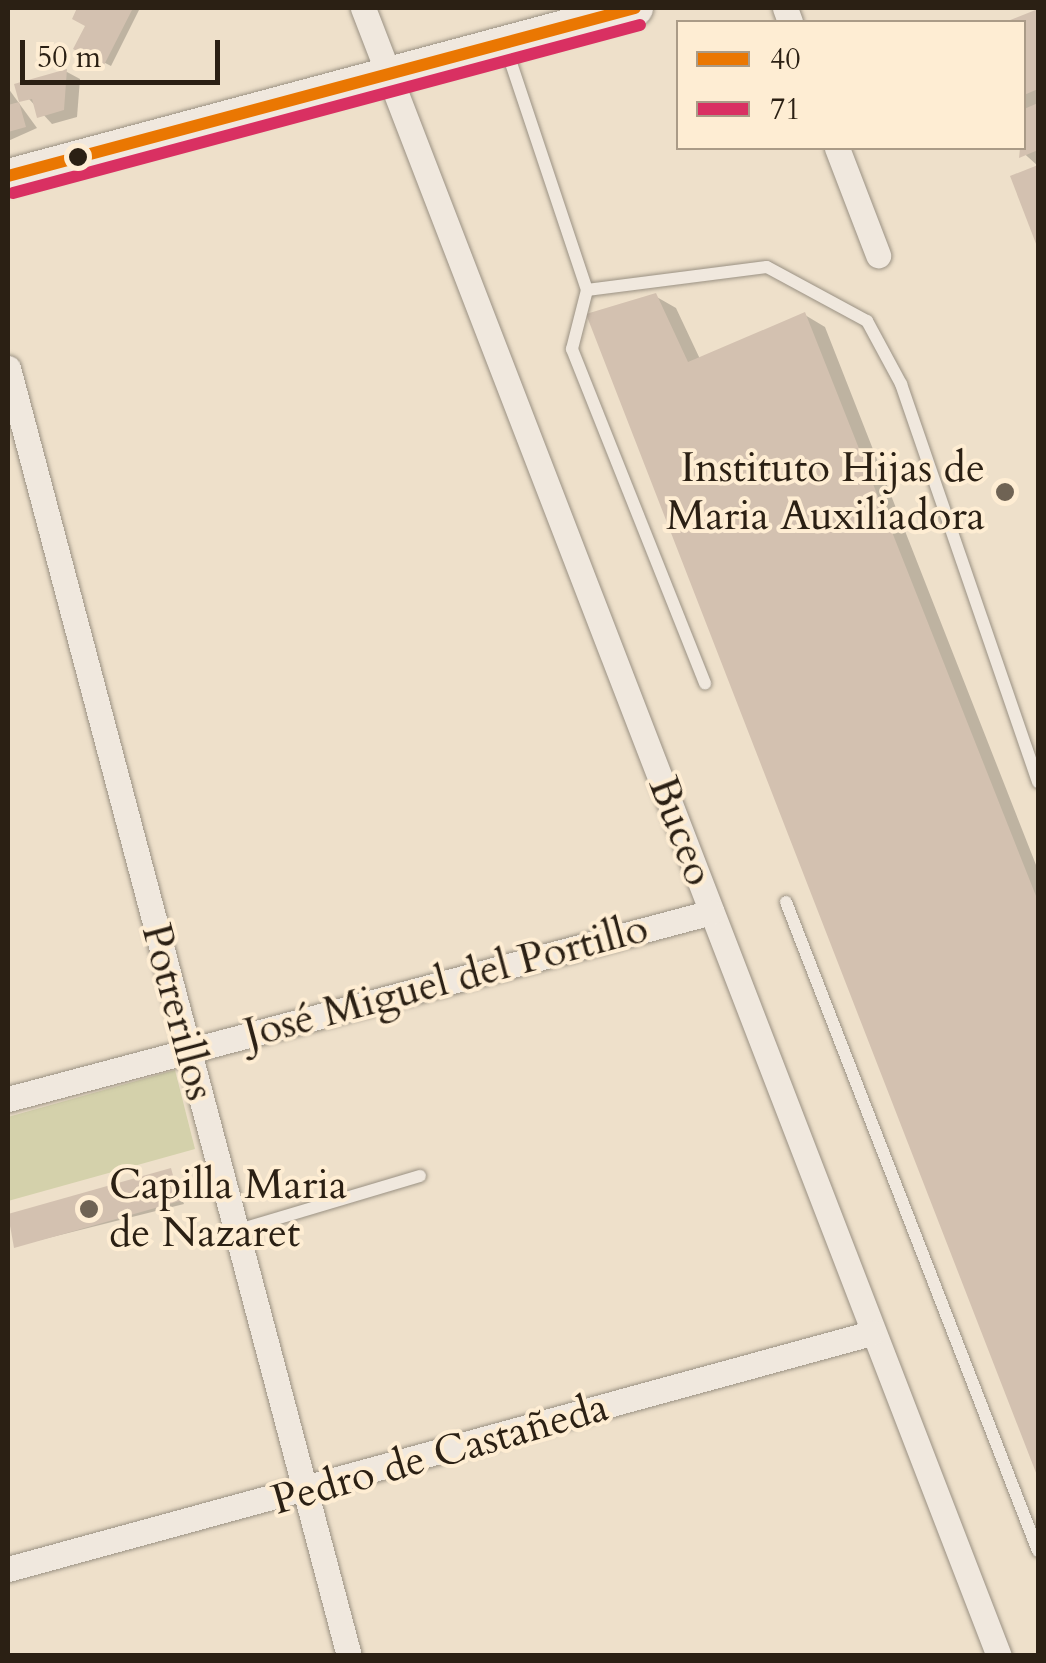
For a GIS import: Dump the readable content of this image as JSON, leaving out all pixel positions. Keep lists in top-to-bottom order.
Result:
{
  "streets": {
    "street": [
      "Buceo",
      "José Miguel del Portillo",
      "Potrerillos",
      "Pedro de Castañeda"
    ]
  },
  "crossings": [
    ["Buceo", "José Miguel del Portillo"],
    ["Buceo", "Pedro de Castañeda"],
    ["José Miguel del Portillo", "Potrerillos"],
    ["Potrerillos", "Pedro de Castañeda"]
  ],
  "places": ["Instituto Hijas de Maria Auxiliadora", "Capilla Maria de Nazaret"],
  "lines": ["transit line 40", "transit line 71"],
  "legend": ["40", "71"],
  "scale_bar": "50 m"
}
